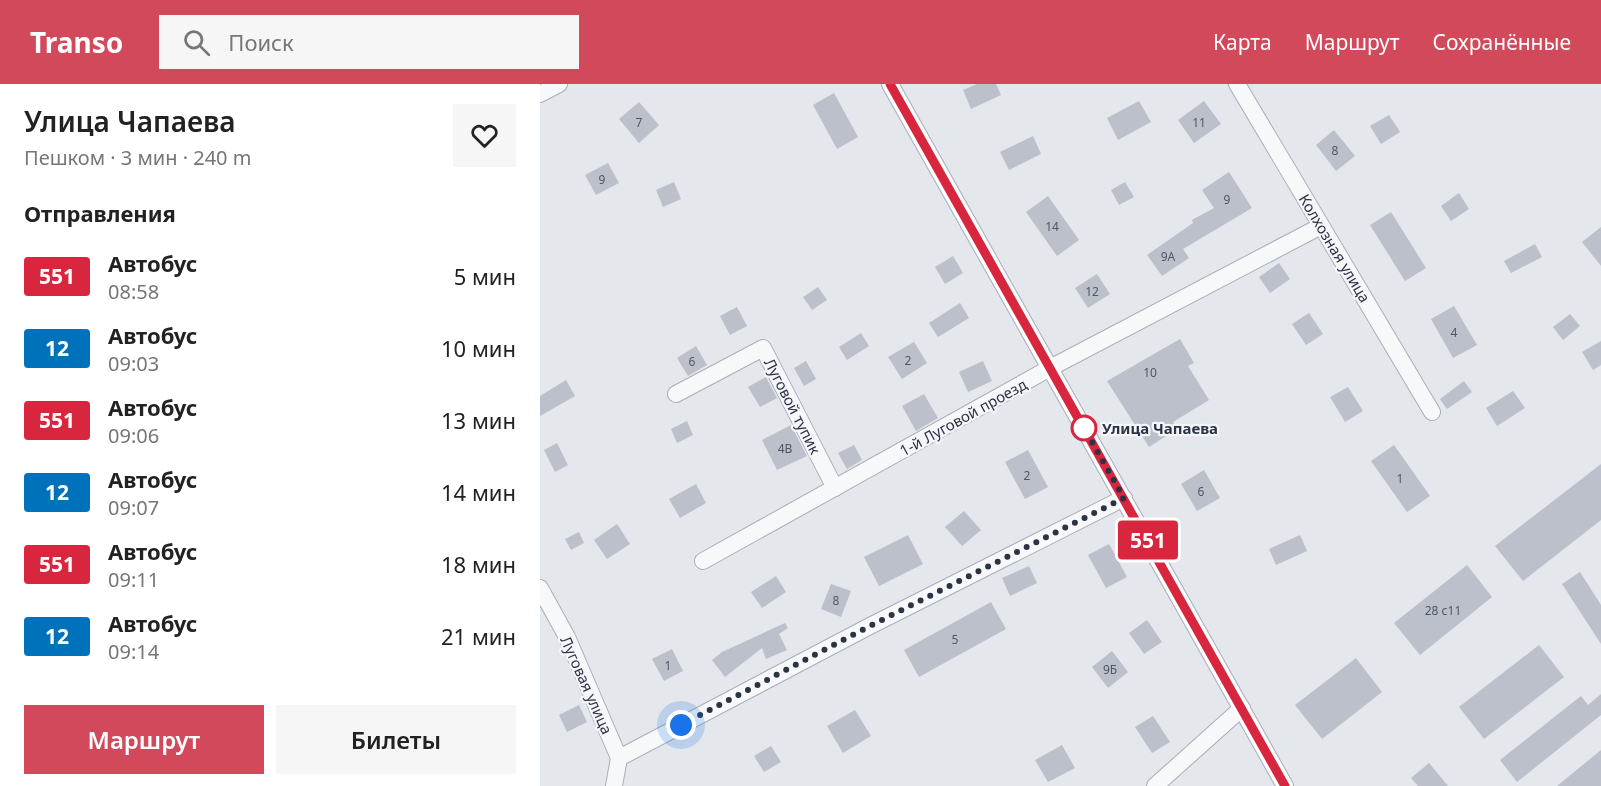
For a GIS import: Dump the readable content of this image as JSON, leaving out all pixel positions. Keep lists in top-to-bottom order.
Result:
{
  "streets": {
    "street": [
      "Колхозная улица",
      "Луговой тупик",
      "1-й Луговой проезд",
      "Луговая улица"
    ]
  },
  "crossings": [
    ["Колхозная улица", "1-й Луговой проезд"],
    ["Луговой тупик", "1-й Луговой проезд"]
  ],
  "places": ["Улица Чапаева"],
  "lines": ["bus line 551"],
  "house_numbers": [
    "7",
    "11",
    "8",
    "9",
    "9",
    "14",
    "9А",
    "12",
    "4",
    "2",
    "6",
    "10",
    "4В",
    "2",
    "1",
    "6",
    "8",
    "28 с11",
    "5",
    "1",
    "9Б"
  ],
  "page": {
    "header": "Transo",
    "search": "Поиск",
    "nav": ["Карта", "Маршрут", "Сохранённые"],
    "heading": [
      ["Улица Чапаева", "Пешком · 3 мин · 240 m"],
      "Отправления"
    ],
    "on_map": "551",
    "list": [
      {
        "mark": "551",
        "name": "Автобус",
        "note": "08:58",
        "value": "5 мин"
      },
      {
        "mark": "12",
        "name": "Автобус",
        "note": "09:03",
        "value": "10 мин"
      },
      {
        "mark": "551",
        "name": "Автобус",
        "note": "09:06",
        "value": "13 мин"
      },
      {
        "mark": "12",
        "name": "Автобус",
        "note": "09:07",
        "value": "14 мин"
      },
      {
        "mark": "551",
        "name": "Автобус",
        "note": "09:11",
        "value": "18 мин"
      },
      {
        "mark": "12",
        "name": "Автобус",
        "note": "09:14",
        "value": "21 мин"
      }
    ],
    "buttons": ["Маршрут", "Билеты"]
  }
}
